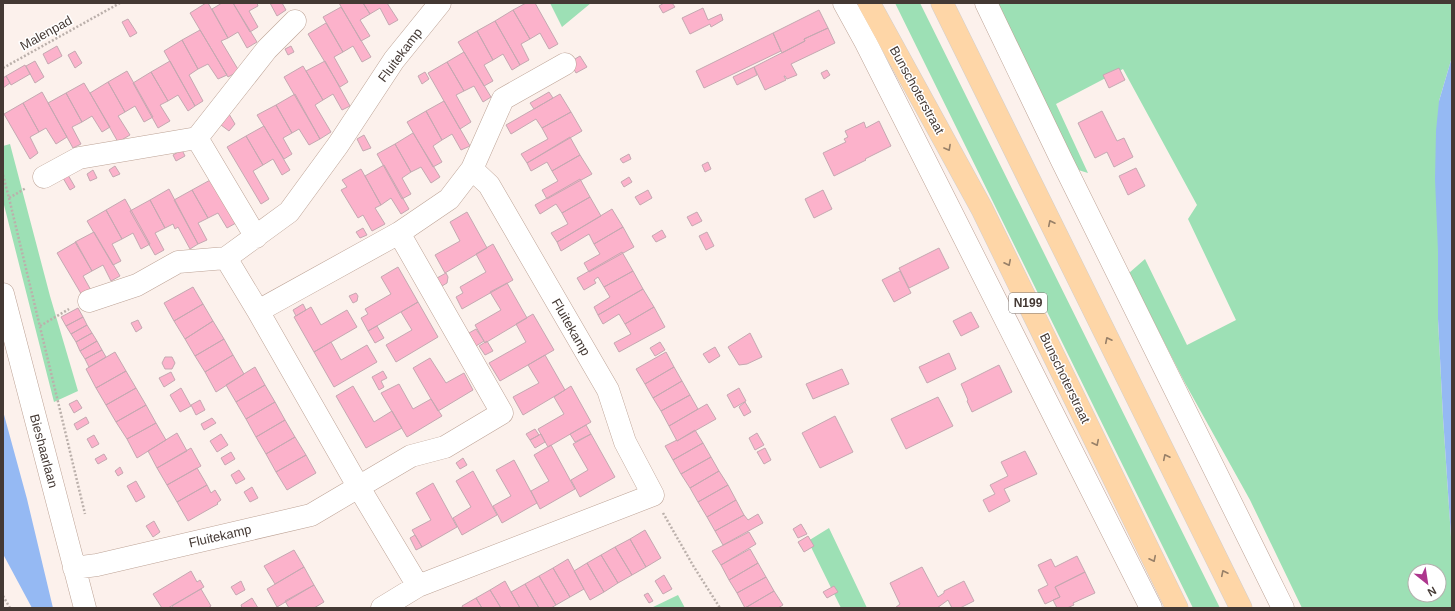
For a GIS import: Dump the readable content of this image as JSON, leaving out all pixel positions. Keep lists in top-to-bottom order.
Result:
{
  "streets": {
    "main road": ["Bunschoterstraat", "N199"],
    "street": ["Fluitekamp", "Bieshaarlaan"],
    "path": ["Malenpad"]
  },
  "crossings": [
    ["Fluitekamp", "Bieshaarlaan"]
  ],
  "north": "bottom right"
}
